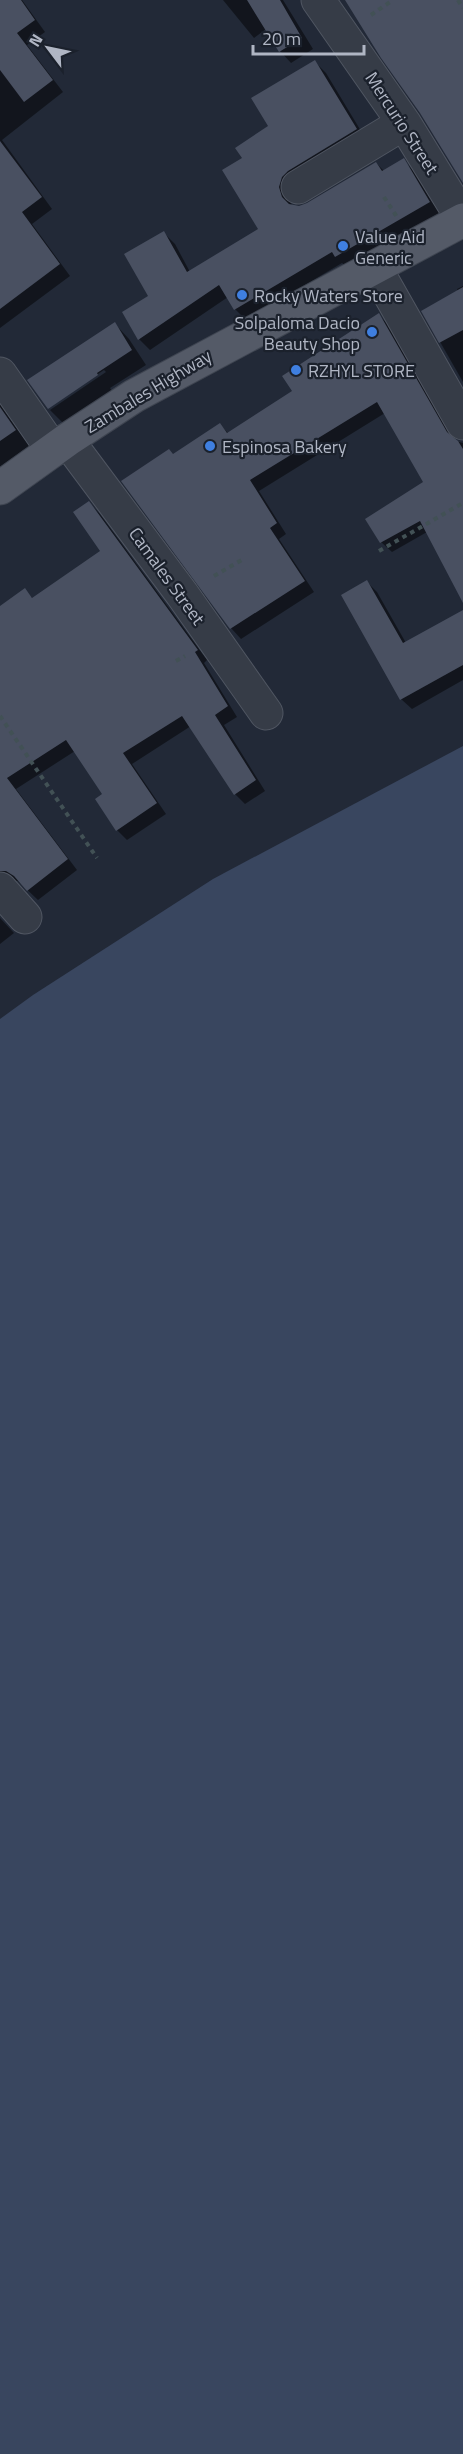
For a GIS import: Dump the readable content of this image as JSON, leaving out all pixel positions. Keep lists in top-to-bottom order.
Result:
{
  "streets": {
    "main road": ["Zambales Highway"],
    "street": ["Mercurio Street", "Camales Street"]
  },
  "crossings": [
    ["Mercurio Street", "Zambales Highway"],
    ["Zambales Highway", "Camales Street"]
  ],
  "places": [
    "Value Aid Generic",
    "Rocky Waters Store",
    "Solpaloma Dacio Beauty Shop",
    "RZHYL STORE",
    "Espinosa Bakery"
  ],
  "scale_bar": "20 m",
  "north": "top left"
}
